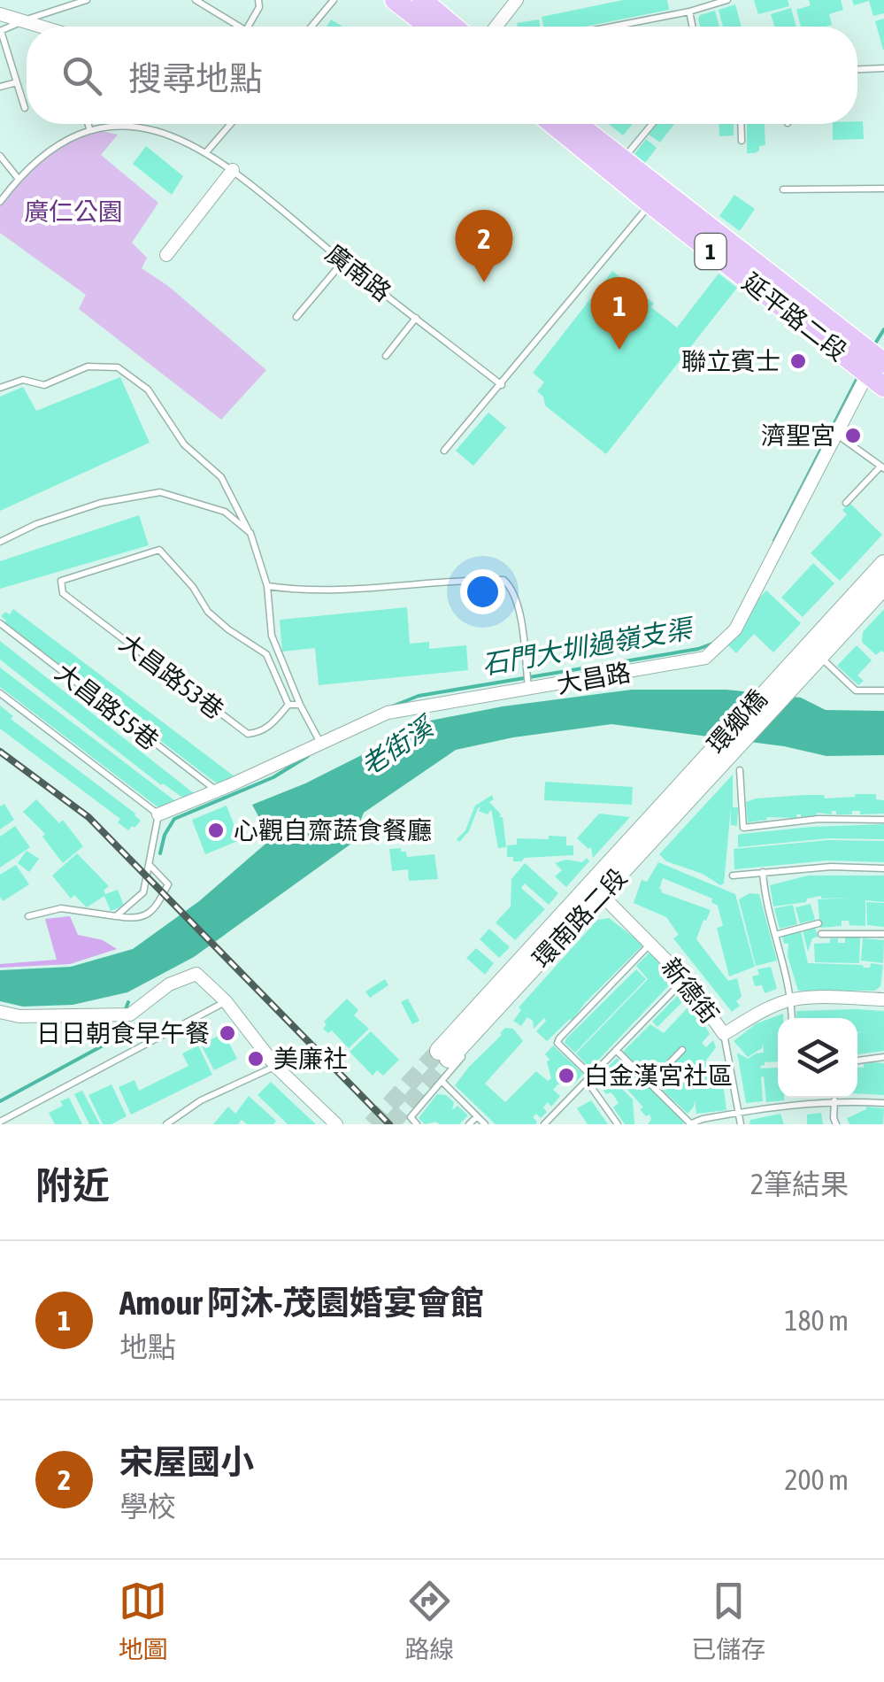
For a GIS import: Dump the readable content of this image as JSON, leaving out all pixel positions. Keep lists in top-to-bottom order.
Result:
{
  "streets": {
    "main road": [
      "1",
      "延平路二段",
      "環鄉橋",
      "環南路二段"
    ],
    "street": ["大昌路", "新德街"],
    "lane": ["廣南路", "大昌路53巷", "大昌路55巷"]
  },
  "crossings": [
    ["延平路二段", "大昌路"],
    ["環鄉橋", "環南路二段"],
    ["環南路二段", "新德街"]
  ],
  "water": ["石門大圳過嶺支渠", "老街溪"],
  "parks": ["廣仁公園"],
  "places": [
    "聯立賓士",
    "濟聖宮",
    "心觀自齋蔬食餐廳",
    "日日朝食早午餐",
    "美廉社",
    "白金漢宮社區"
  ],
  "page": {
    "search": "搜尋地點",
    "pins": ["2", "1"],
    "heading": ["附近", "2筆結果"],
    "list": [
      {
        "mark": "1",
        "name": "Amour 阿沐-茂園婚宴會館",
        "note": "地點",
        "value": "180 m"
      },
      {
        "mark": "2",
        "name": "宋屋國小",
        "note": "學校",
        "value": "200 m"
      }
    ],
    "nav": ["地圖", "路線", "已儲存"]
  }
}
